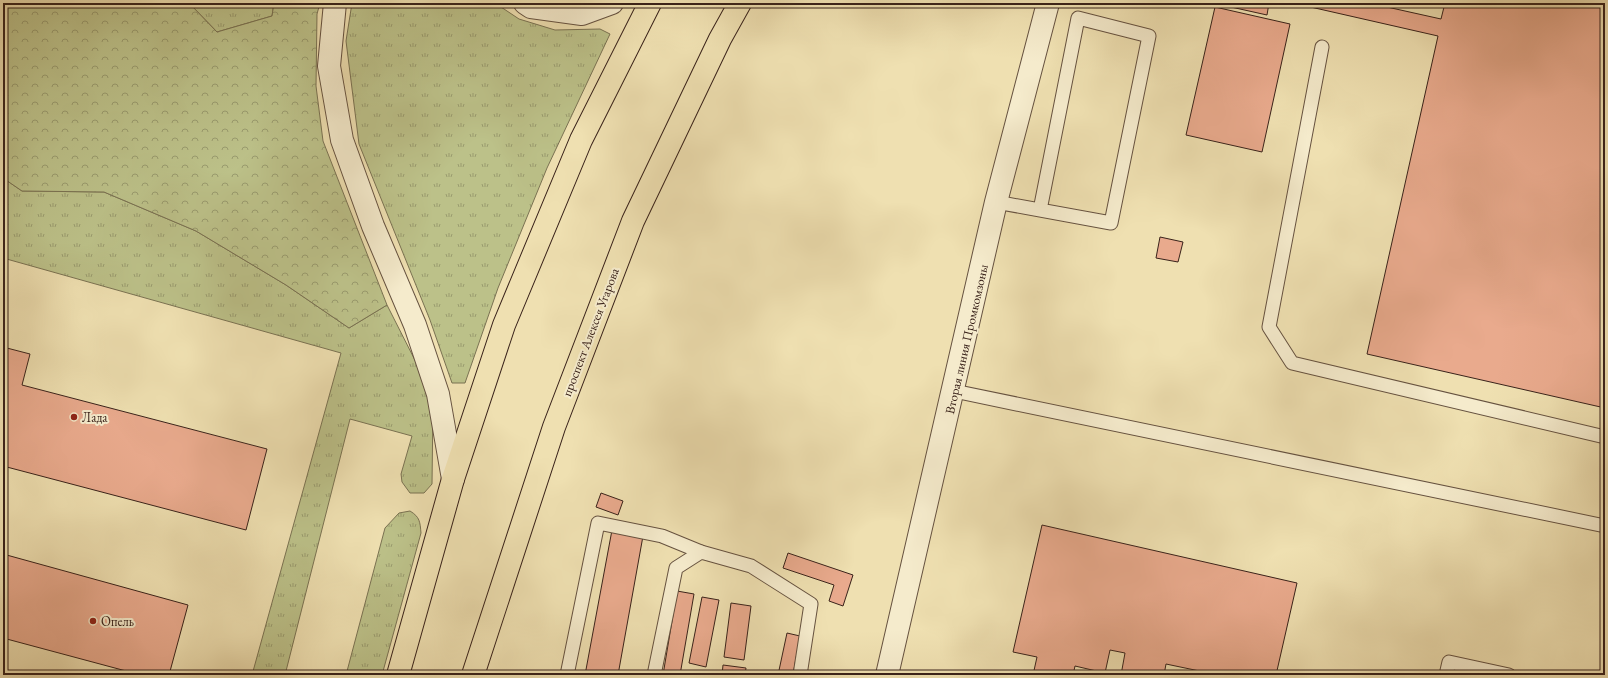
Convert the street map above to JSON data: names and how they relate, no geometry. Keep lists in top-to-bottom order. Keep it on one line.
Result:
{"streets":{"main road":["проспект Алексея Угарова"],"street":["Вторая линия Промкомзоны"]},"places":["Лада","Опель"]}
